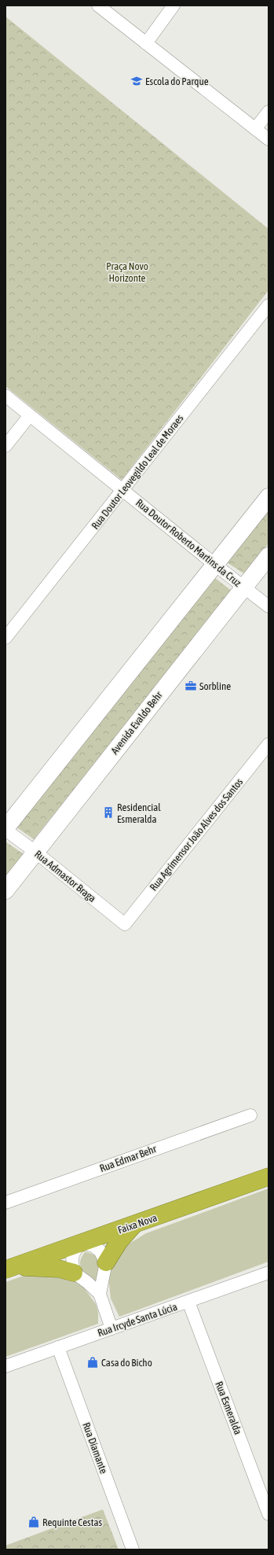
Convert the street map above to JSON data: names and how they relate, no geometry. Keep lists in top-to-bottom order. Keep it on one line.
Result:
{"streets":{"highway":["Faixa Nova"],"street":["Rua Doutor Leovegildo Leal de Moraes","Rua Doutor Roberto Martins da Cruz","Avenida Evaldo Behr","Rua Agrimensor João Alves dos Santos","Rua Admastor Braga","Rua Edmar Behr","Rua Ircyde Santa Lúcia","Rua Esmeralda","Rua Diamante"]},"crossings":[["Rua Doutor Leovegildo Leal de Moraes","Rua Doutor Roberto Martins da Cruz"],["Rua Doutor Roberto Martins da Cruz","Avenida Evaldo Behr"],["Avenida Evaldo Behr","Rua Admastor Braga"],["Rua Agrimensor João Alves dos Santos","Rua Admastor Braga"],["Rua Ircyde Santa Lúcia","Rua Esmeralda"],["Rua Ircyde Santa Lúcia","Rua Diamante"]],"parks":["Praça Novo Horizonte"],"places":{"school or university":["Escola do Parque"],"office":["Sorbline"],"building":["Residencial Esmeralda"],"shop":["Casa do Bicho","Requinte Cestas"]}}
